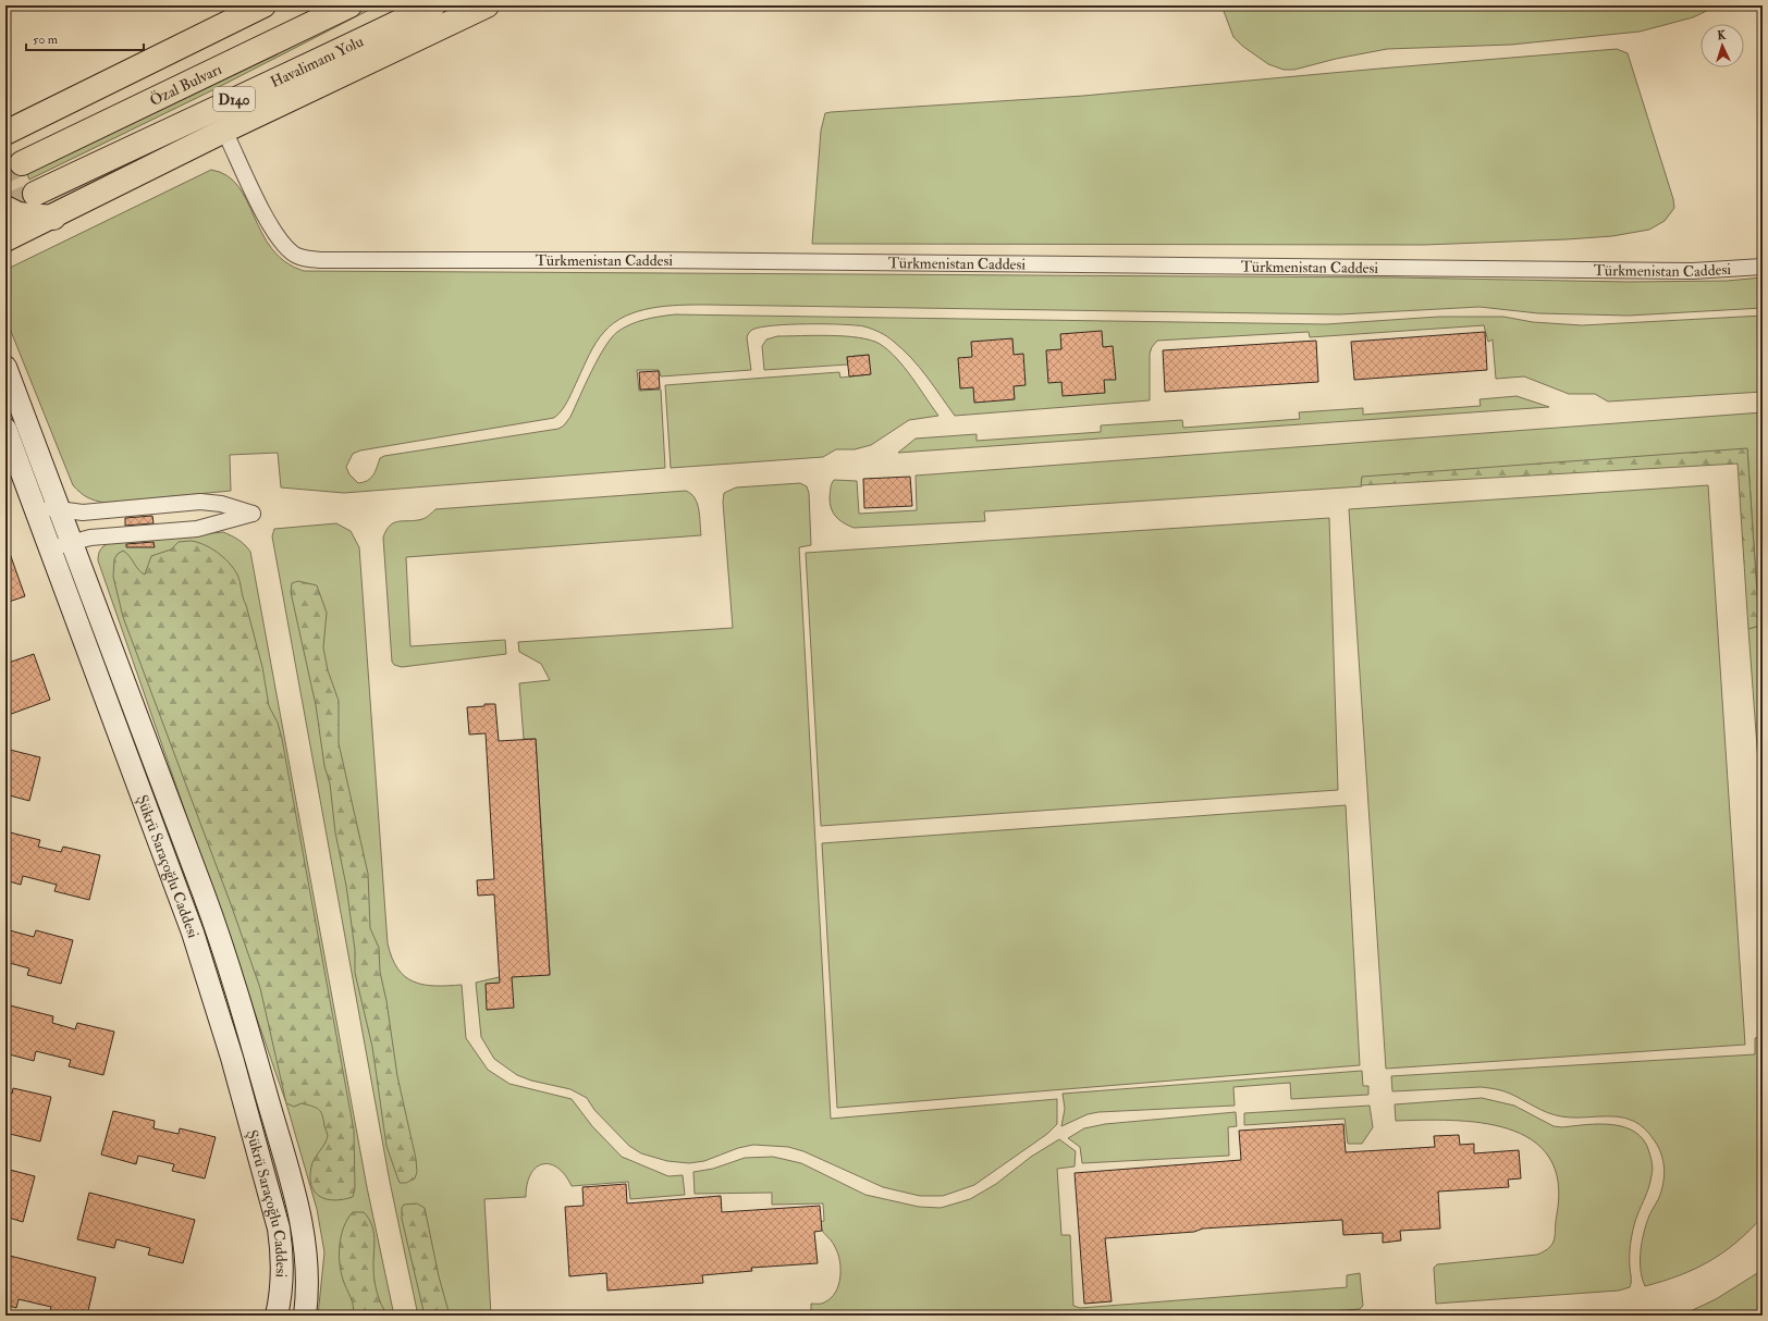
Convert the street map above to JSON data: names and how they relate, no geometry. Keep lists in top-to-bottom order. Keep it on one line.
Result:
{"streets":{"highway":["Havalimanı Yolu","Özal Bulvarı","D140"],"street":["Türkmenistan Caddesi","Şükrü Saraçoğlu Caddesi"]},"scale_bar":"50 m","north":"top"}
